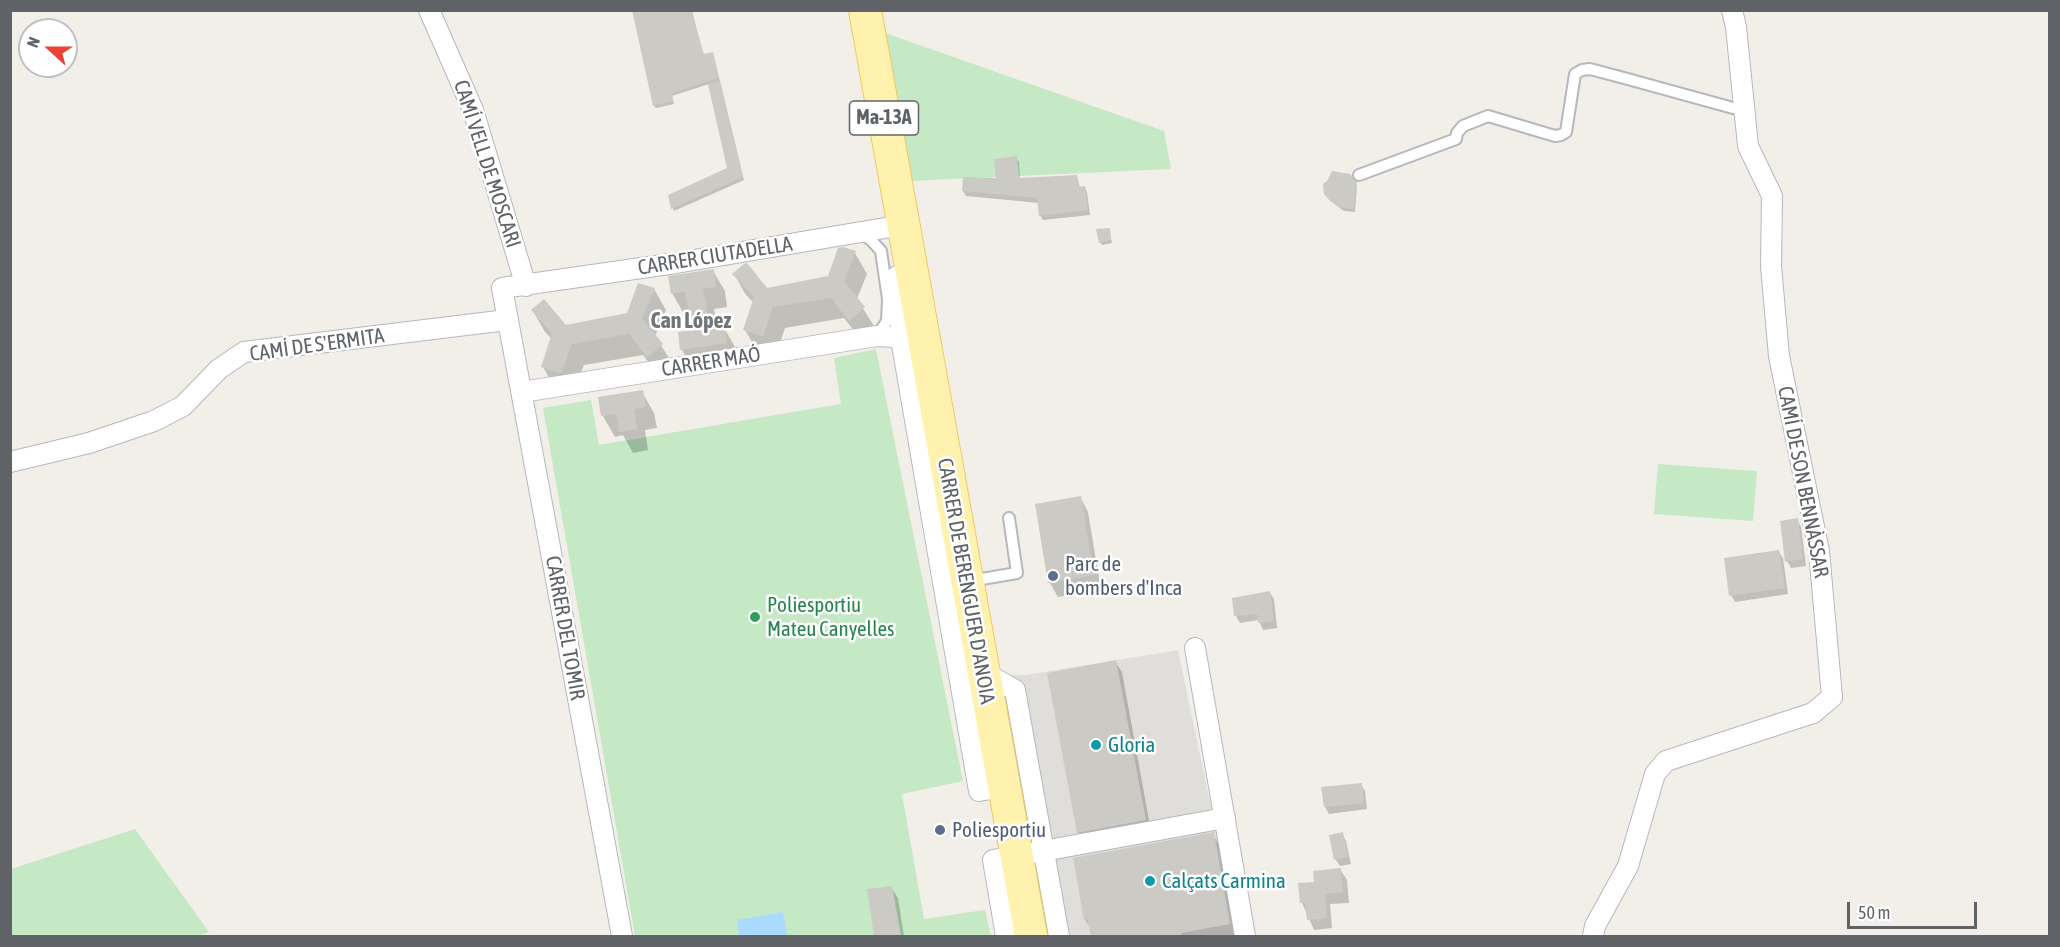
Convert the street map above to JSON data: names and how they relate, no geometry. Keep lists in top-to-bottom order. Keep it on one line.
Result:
{"streets":{"main road":["Ma-13A","CARRER DE BERENGUER D'ANOIA"],"street":["CAMÍ VELL DE MOSCARI","CARRER CIUTADELLA","CAMÍ DE S'ERMITA","CARRER MAÓ","CAMÍ DE SON BENNÀSSAR","CARRER DEL TOMIR"]},"crossings":[["Ma-13A","CARRER CIUTADELLA"],["Ma-13A","CARRER DE BERENGUER D'ANOIA"],["CAMÍ VELL DE MOSCARI","CARRER CIUTADELLA"],["CARRER CIUTADELLA","CAMÍ DE S'ERMITA"],["CARRER CIUTADELLA","CARRER DE BERENGUER D'ANOIA"],["CARRER CIUTADELLA","CARRER DEL TOMIR"],["CAMÍ DE S'ERMITA","CARRER DEL TOMIR"],["CARRER MAÓ","CARRER DEL TOMIR"]],"districts":["Can López"],"places":["Parc de bombers d'Inca","Poliesportiu Mateu Canyelles","Gloria","Poliesportiu","Calçats Carmina"],"scale_bar":"50 m","north":"left"}
